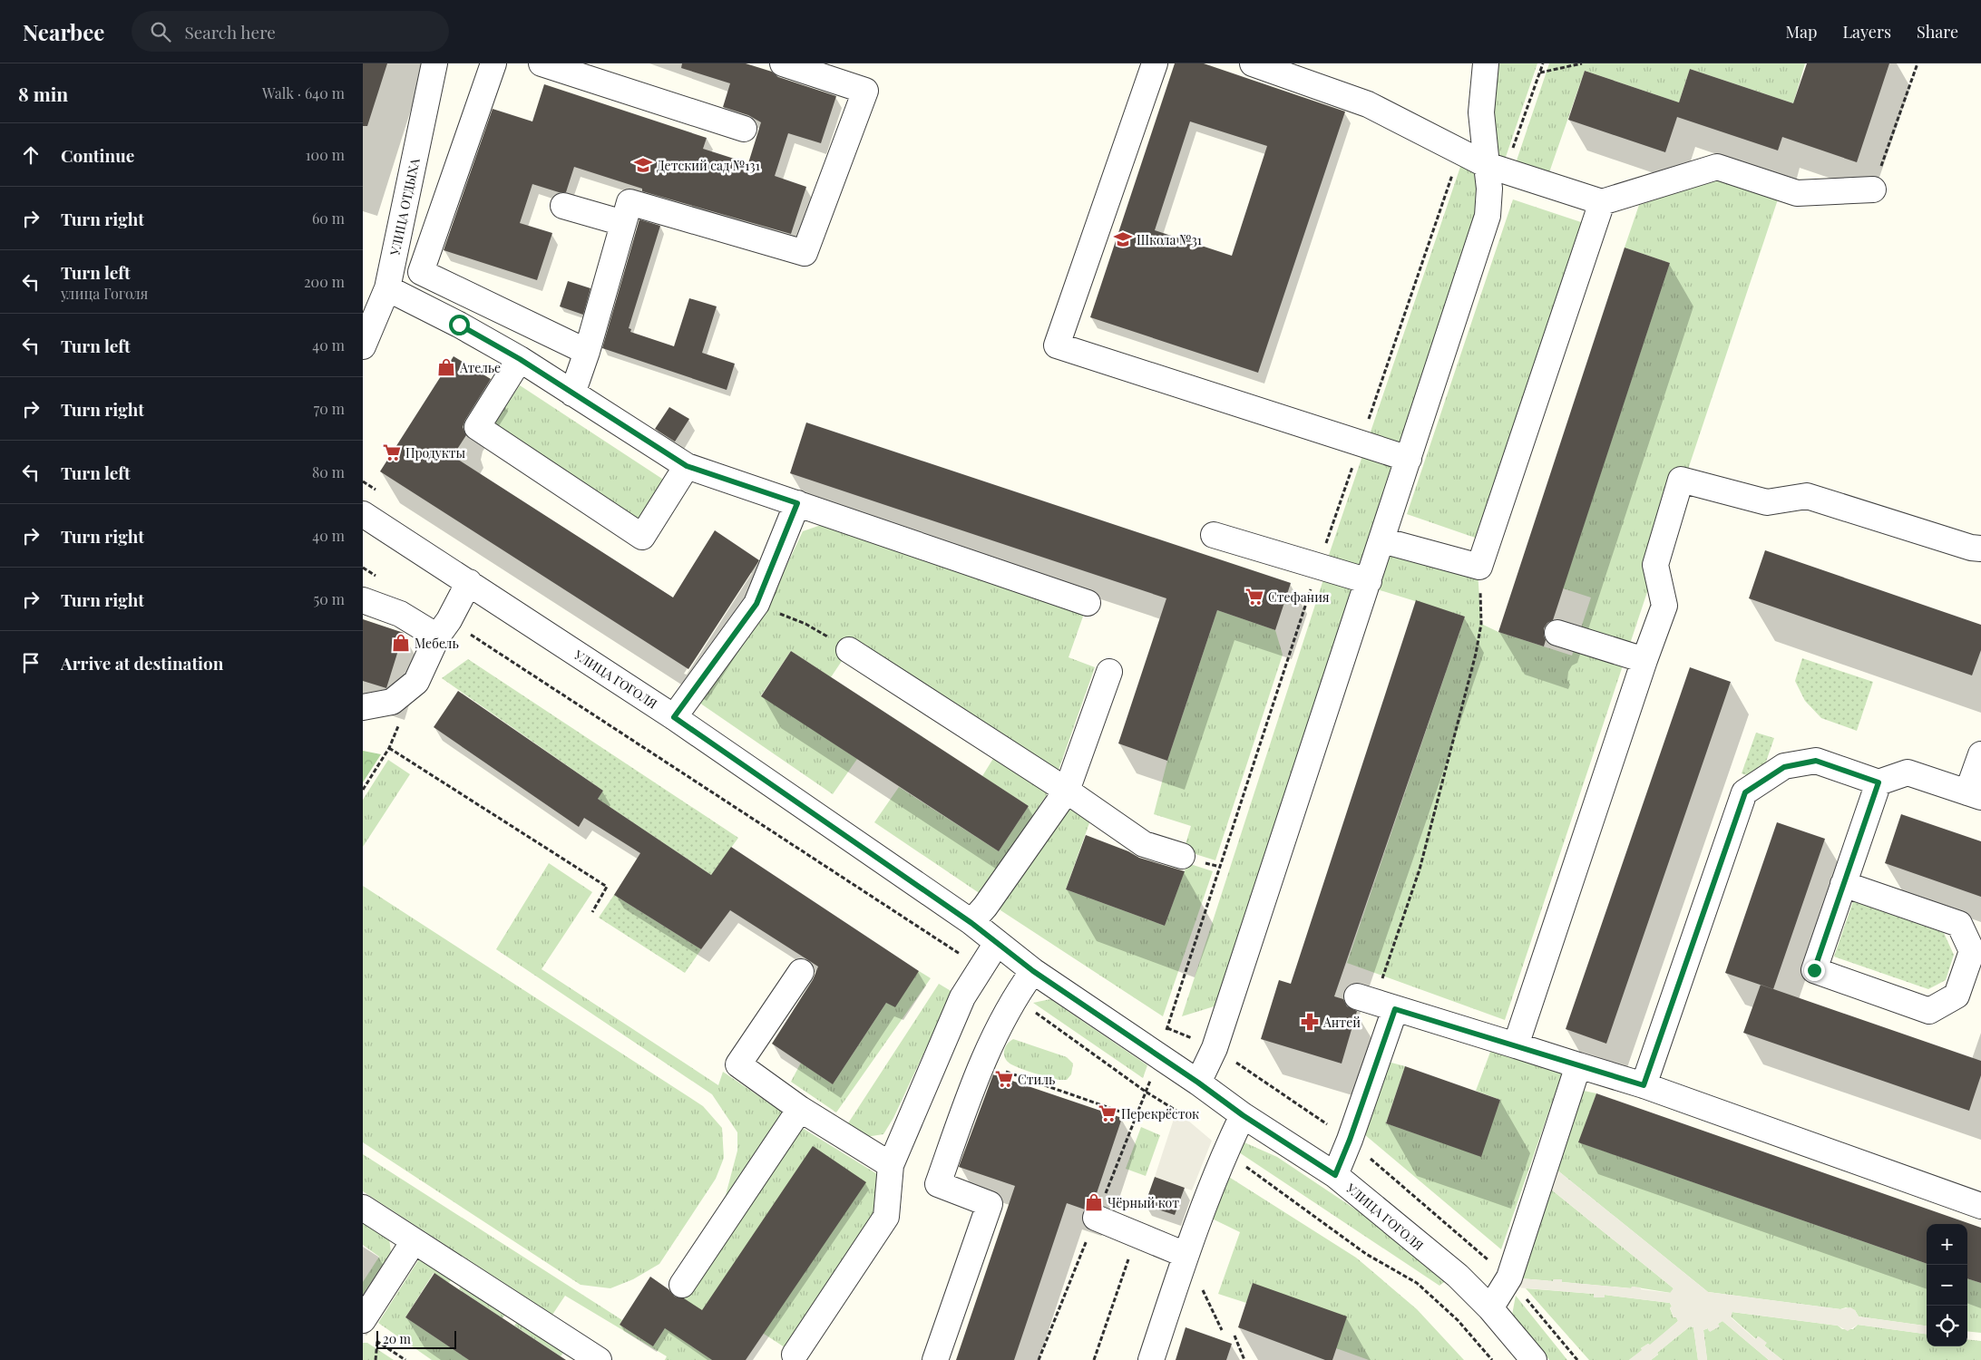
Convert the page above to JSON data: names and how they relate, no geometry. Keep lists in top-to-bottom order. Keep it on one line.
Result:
{"streets":{"street":["УЛИЦА ОТДЫХА","УЛИЦА ГОГОЛЯ"]},"places":{"school or university":["Детский сад №131","Школа №31"],"shop":["Ателье","Мебель","Чёрный кот"],"supermarket":["Продукты","Стефания","Стиль","Перекрёсток"],"pharmacy":["Антей"]},"scale_bar":"20 m","page":{"header":"Nearbee","search":"Search here","nav":["Map","Layers","Share"],"heading":["8 min","Walk · 640 m"],"list":[["Continue","100 m"],["Turn right","60 m"],["Turn left","улица Гоголя","200 m"],["Turn left","40 m"],["Turn right","70 m"],["Turn left","80 m"],["Turn right","40 m"],["Turn right","50 m"],"Arrive at destination"],"map_buttons":["+","−"],"scale":"20 m"}}
